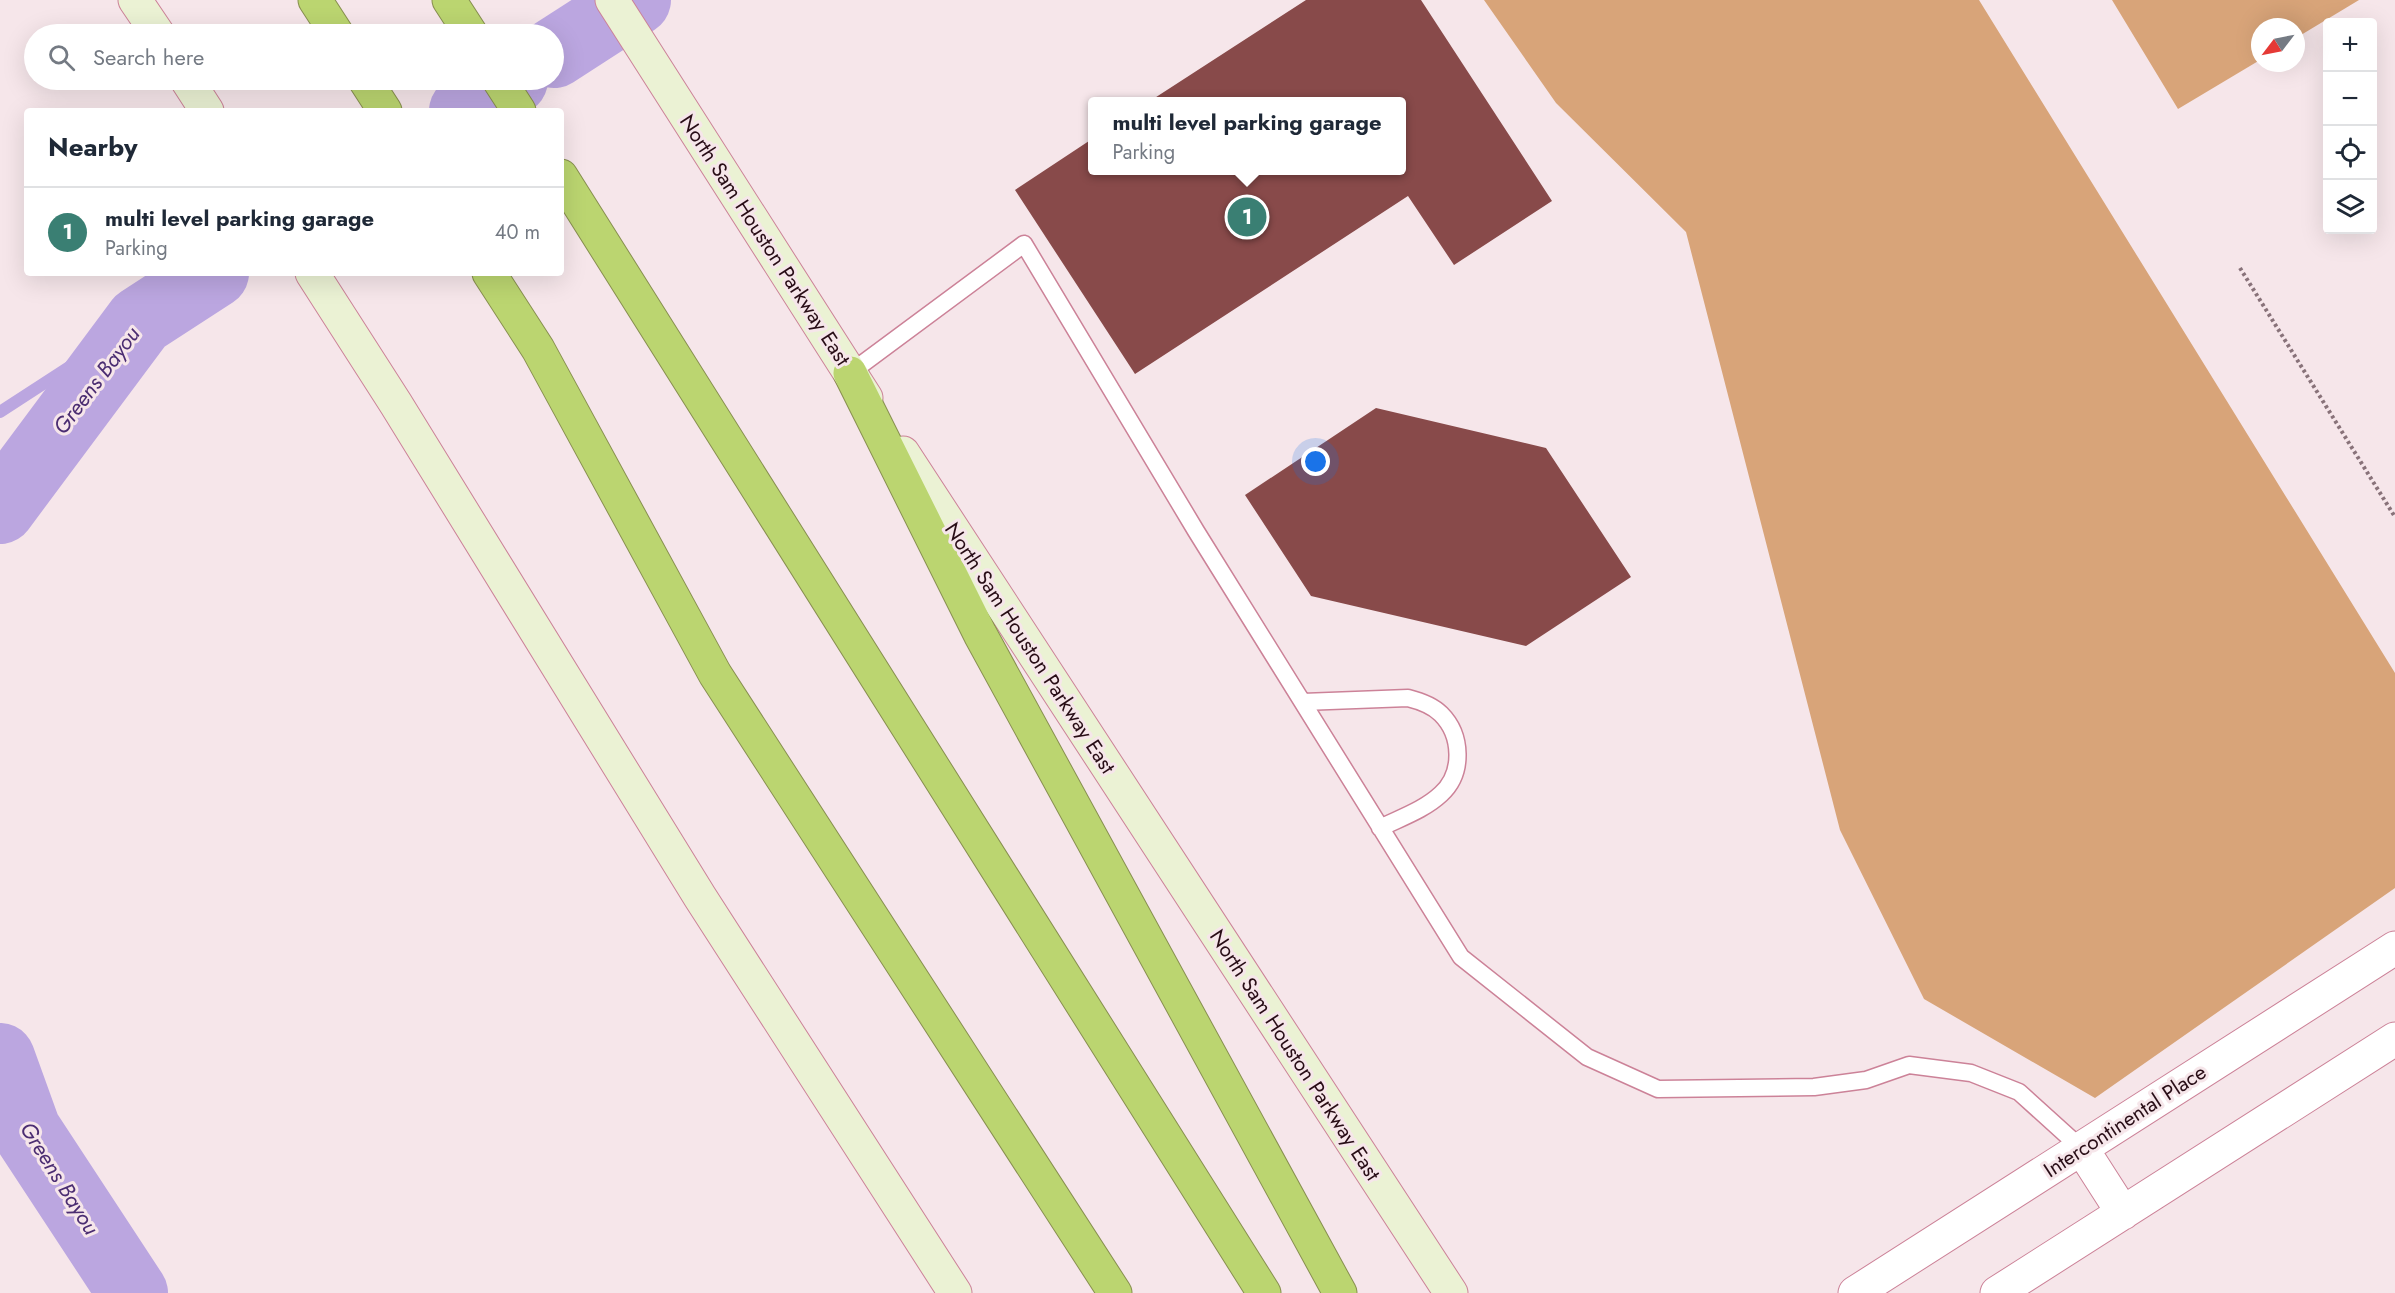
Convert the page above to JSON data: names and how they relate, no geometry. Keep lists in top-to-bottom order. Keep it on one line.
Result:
{"streets":{"main road":["North Sam Houston Parkway East"],"street":["Intercontinental Place"]},"water":["Greens Bayou"],"north":"bottom left","page":{"map_buttons":["+","−"],"search":"Search here","popup":["multi level parking garage","Parking"],"heading":"Nearby","list":[{"mark":"1","name":"multi level parking garage","note":"Parking","value":"40 m"}],"pins":"1"}}
